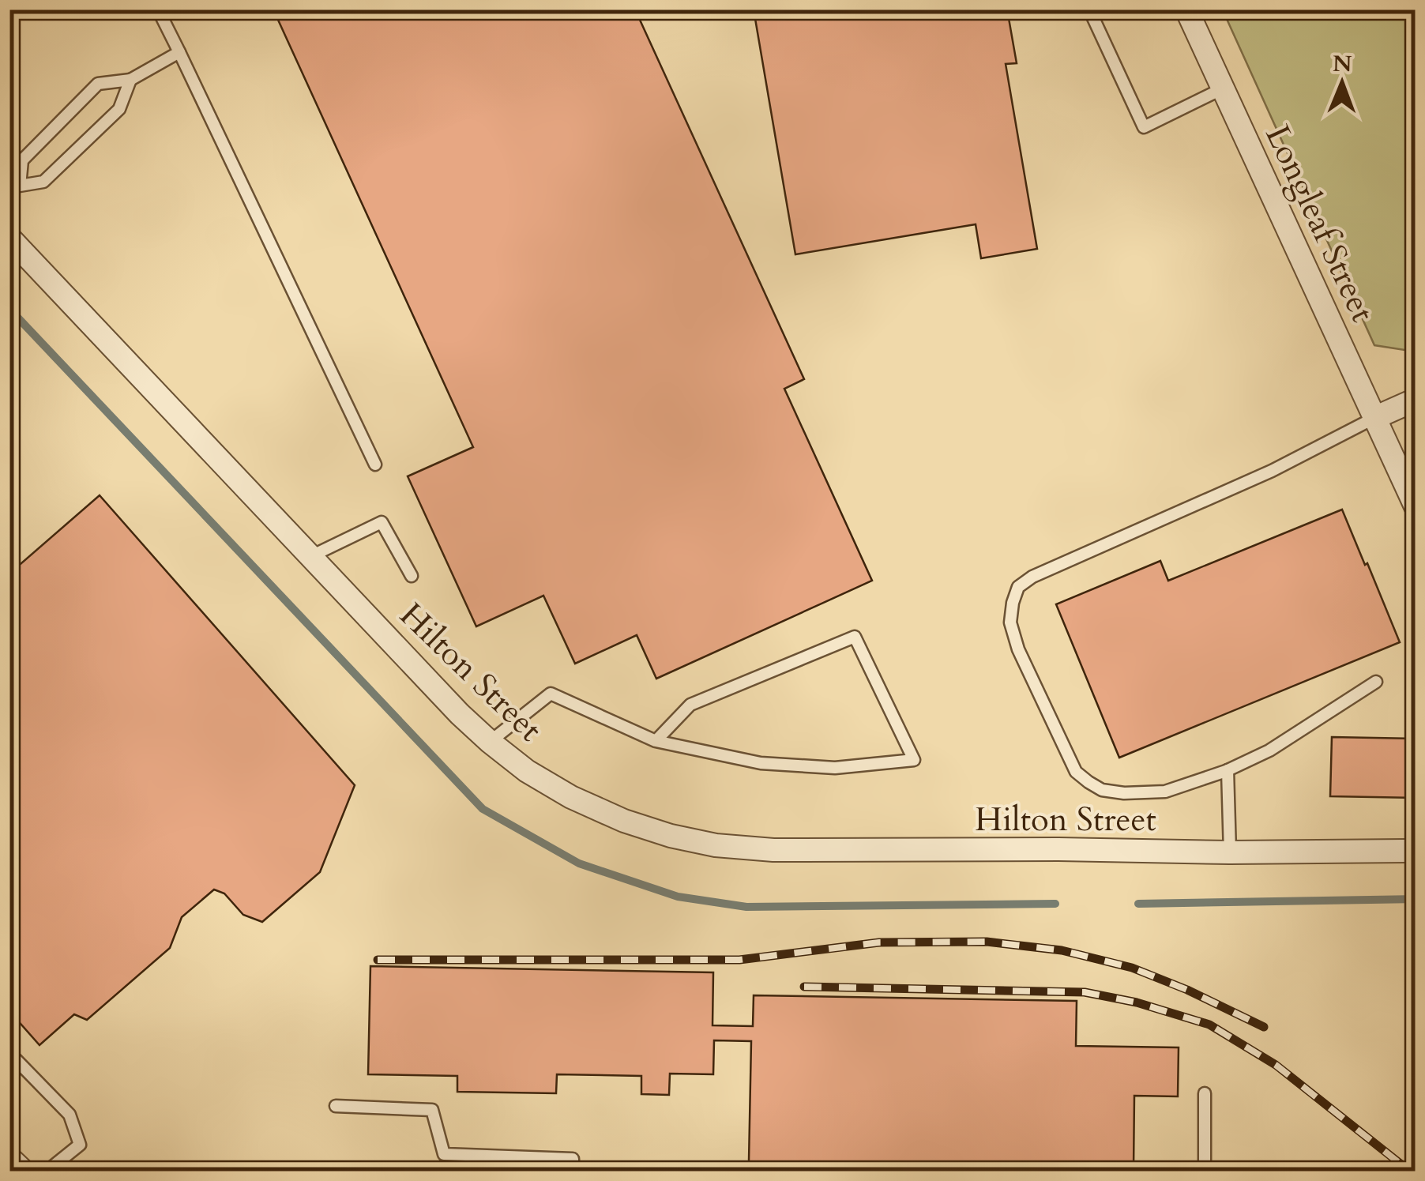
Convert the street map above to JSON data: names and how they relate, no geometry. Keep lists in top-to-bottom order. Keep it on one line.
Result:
{"streets":{"street":["Longleaf Street","Hilton Street"]},"north":"top"}
